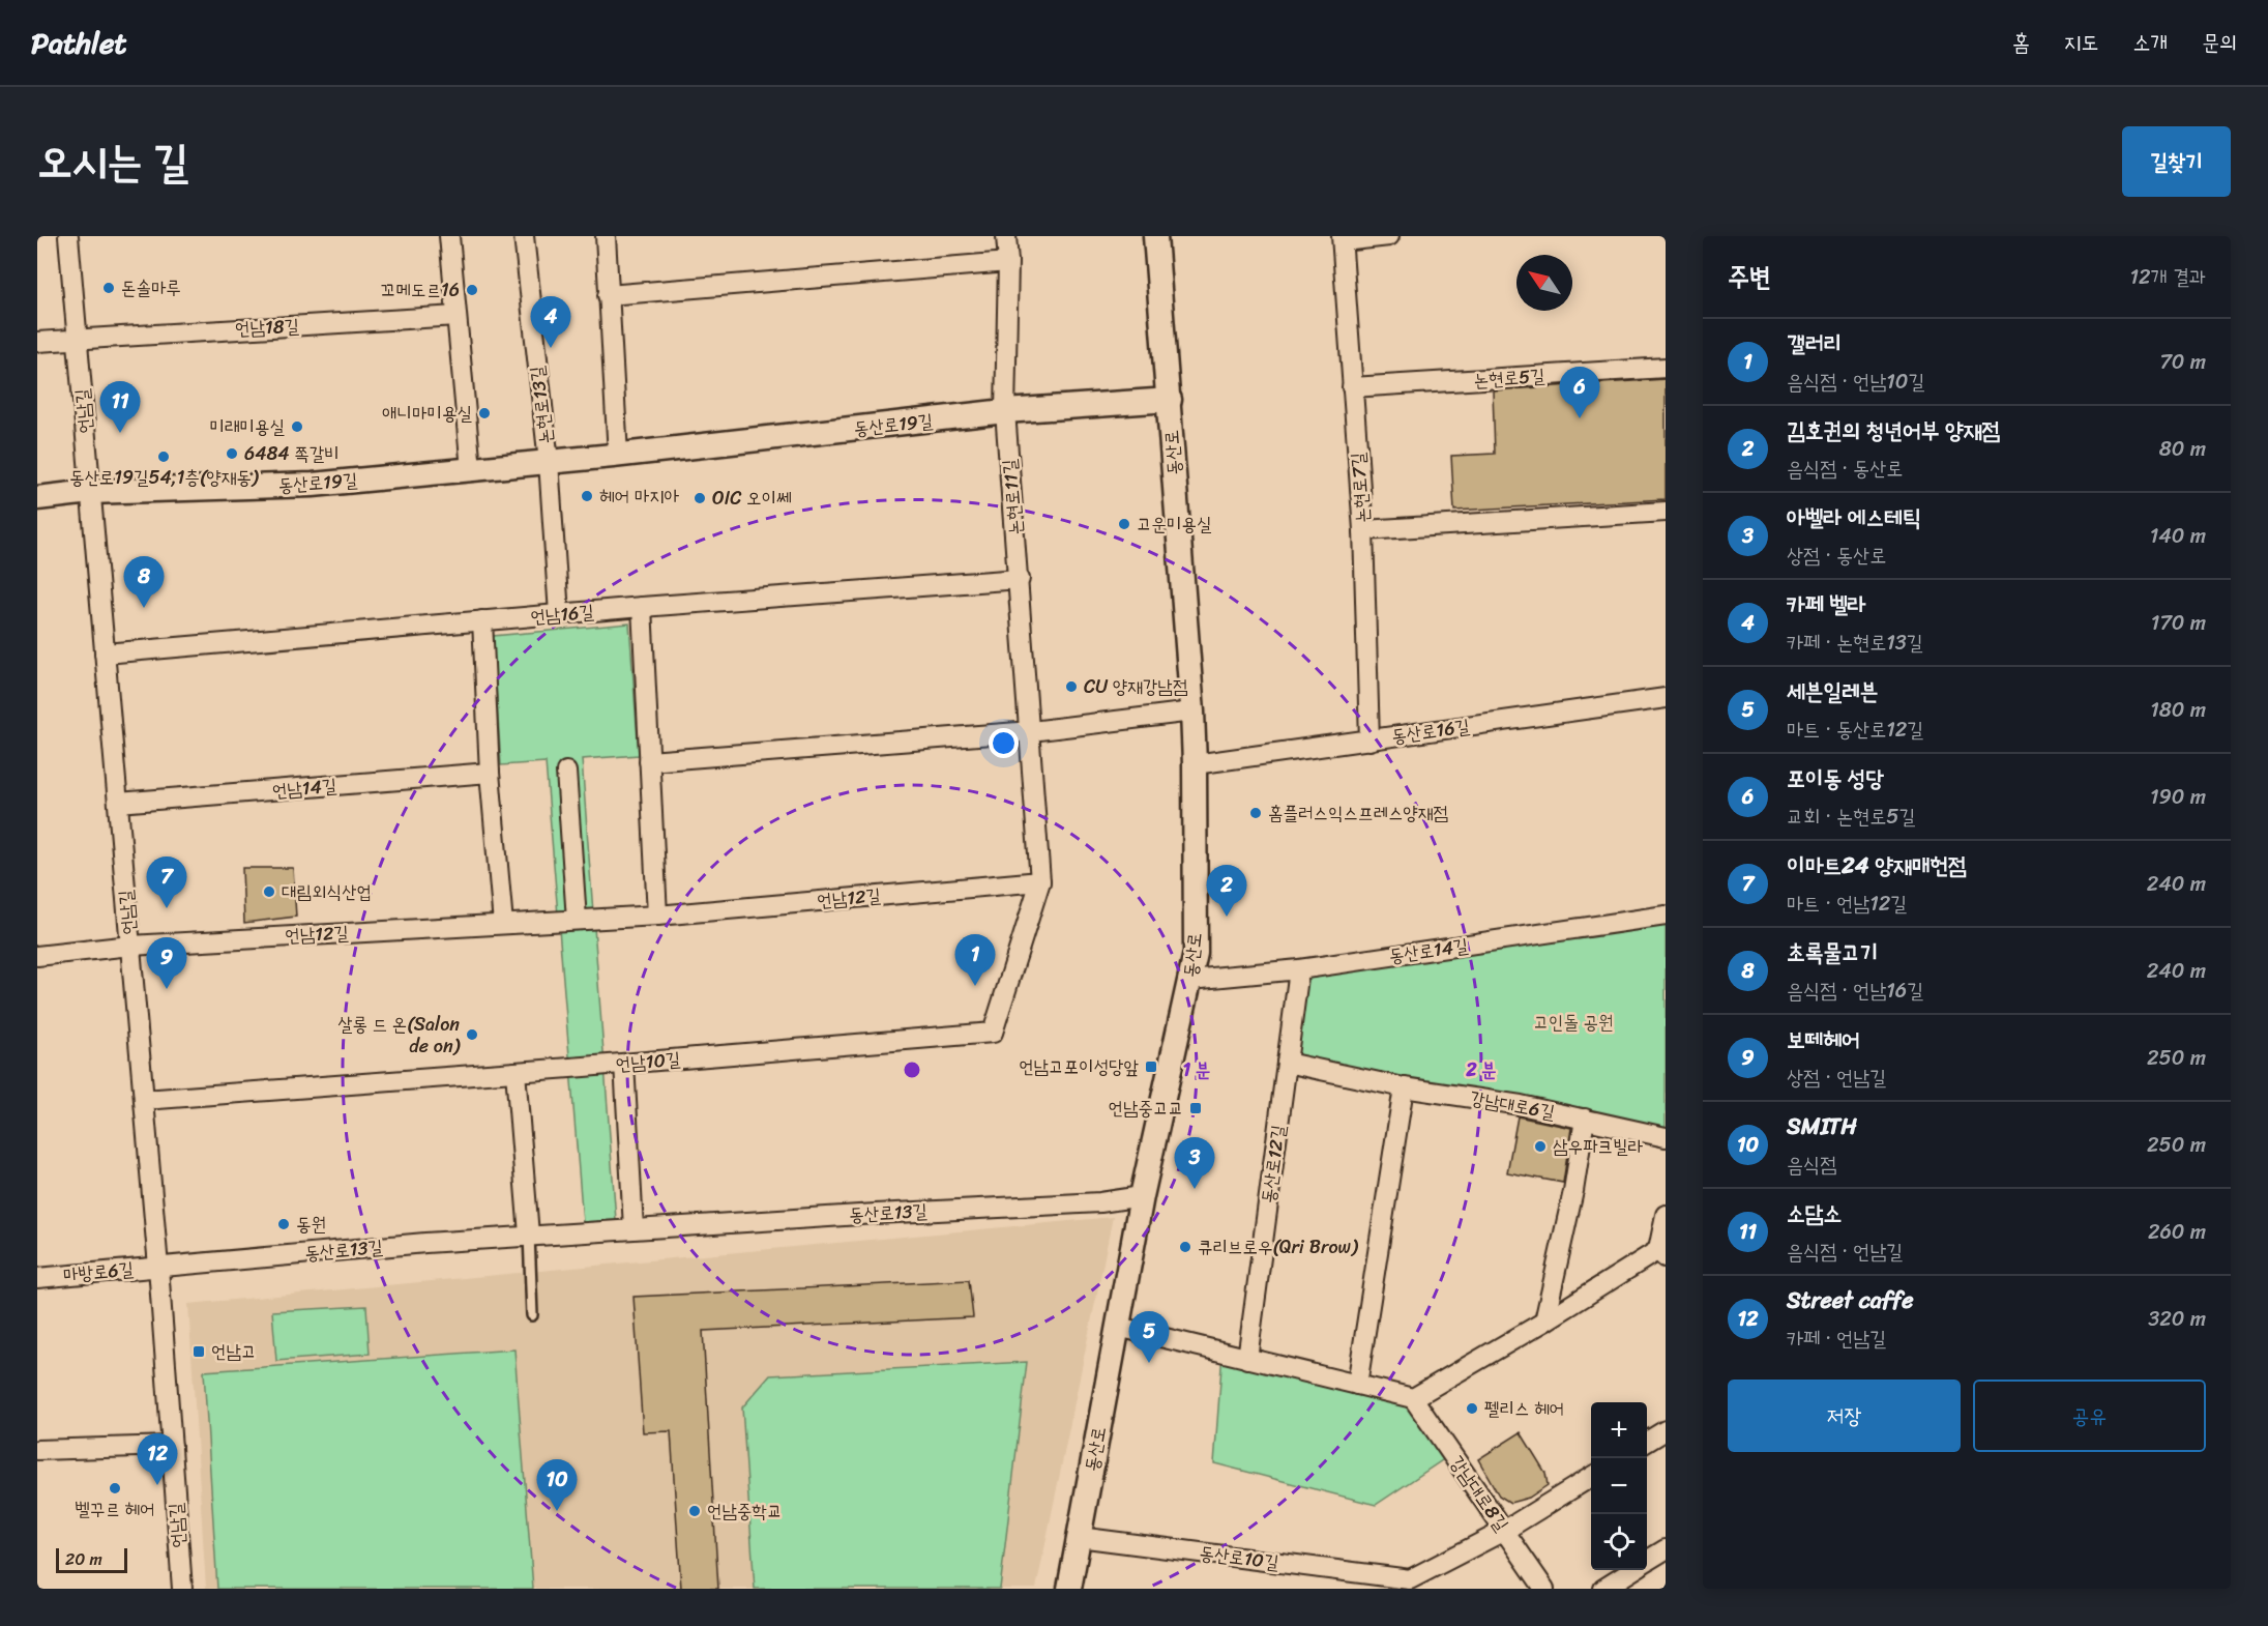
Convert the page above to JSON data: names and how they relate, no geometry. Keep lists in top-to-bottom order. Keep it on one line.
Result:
{"streets":{"street":["언남18길","논현로5길","논현로13길","언남길","동산로19길","동산로","논현로7길","논현로11길","언남16길","동산로16길","언남14길","언남12길","동산로14길","언남10길","강남대로6길","동산로12길","동산로13길","마방로6길","강남대로8길","동산로10길"]},"crossings":[["언남18길","언남길"],["논현로5길","논현로7길"],["논현로13길","동산로19길"],["언남길","동산로19길"],["언남길","언남16길"],["언남길","언남14길"],["언남길","언남12길"],["언남길","언남10길"],["언남길","동산로13길"],["언남길","마방로6길"],["동산로19길","동산로"],["동산로19길","논현로11길"],["동산로","동산로16길"],["동산로","동산로14길"],["동산로","동산로13길"],["동산로","동산로10길"],["논현로7길","동산로16길"],["논현로11길","언남16길"],["논현로11길","언남12길"],["논현로11길","언남10길"],["언남12길","언남10길"],["동산로14길","동산로12길"],["강남대로6길","동산로12길"],["동산로13길","마방로6길"],["강남대로8길","동산로10길"]],"parks":["고인돌 공원"],"places":{"other":["돈솔마루","꼬메도르16","애니마미용실","미래미용실","6484 쪽갈비","동산로19길54,1층(양재동)","헤어 마지아","OIC 오이쎄","고운미용실","CU 양재강남점","홈플러스익스프레스양재점","대림외식산업","살롱 드 온(Salon de on)","삼우파크빌라","동원","큐리브로우(Qri Brow)","펠리스 헤어","벨꾸르 헤어","언남중학교"],"transit":["언남고포이성당앞","언남중고교","언남고"]},"scale_bar":"20 m","north":"top left","page":{"header":"Pathlet","nav":["홈","지도","소개","문의"],"title":"오시는 길","buttons":["길찾기",["저장","공유"]],"heading":["주변","12개 결과"],"pins":["4","6","11","8","7","2","1","9","3","5","12","10"],"list":[{"mark":"1","name":"갤러리","note":"음식점 · 언남10길","value":"70 m"},{"mark":"2","name":"김호권의 청년어부 양재점","note":"음식점 · 동산로","value":"80 m"},{"mark":"3","name":"아벨라 에스테틱","note":"상점 · 동산로","value":"140 m"},{"mark":"4","name":"카페 벨라","note":"카페 · 논현로13길","value":"170 m"},{"mark":"5","name":"세븐일레븐","note":"마트 · 동산로12길","value":"180 m"},{"mark":"6","name":"포이동 성당","note":"교회 · 논현로5길","value":"190 m"},{"mark":"7","name":"이마트24 양재매헌점","note":"마트 · 언남12길","value":"240 m"},{"mark":"8","name":"초록물고기","note":"음식점 · 언남16길","value":"240 m"},{"mark":"9","name":"보떼헤어","note":"상점 · 언남길","value":"250 m"},{"mark":"10","name":"SMITH","note":"음식점","value":"250 m"},{"mark":"11","name":"소담소","note":"음식점 · 언남길","value":"260 m"},{"mark":"12","name":"Street caffe","note":"카페 · 언남길","value":"320 m"}],"map_buttons":["+","−"],"scale":"20 m"},"rings":["1 분","2 분"]}
